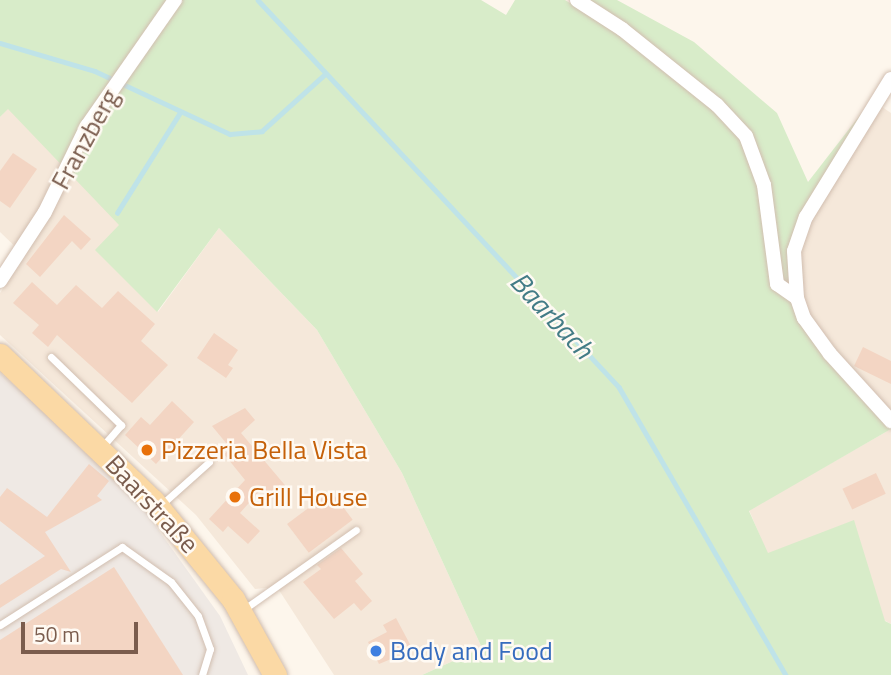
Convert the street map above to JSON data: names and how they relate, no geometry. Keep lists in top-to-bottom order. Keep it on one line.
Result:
{"streets":{"main road":["Baarstraße"],"street":["Franzberg"]},"water":["Baarbach"],"places":["Pizzeria Bella Vista","Grill House","Body and Food"],"scale_bar":"50 m"}
